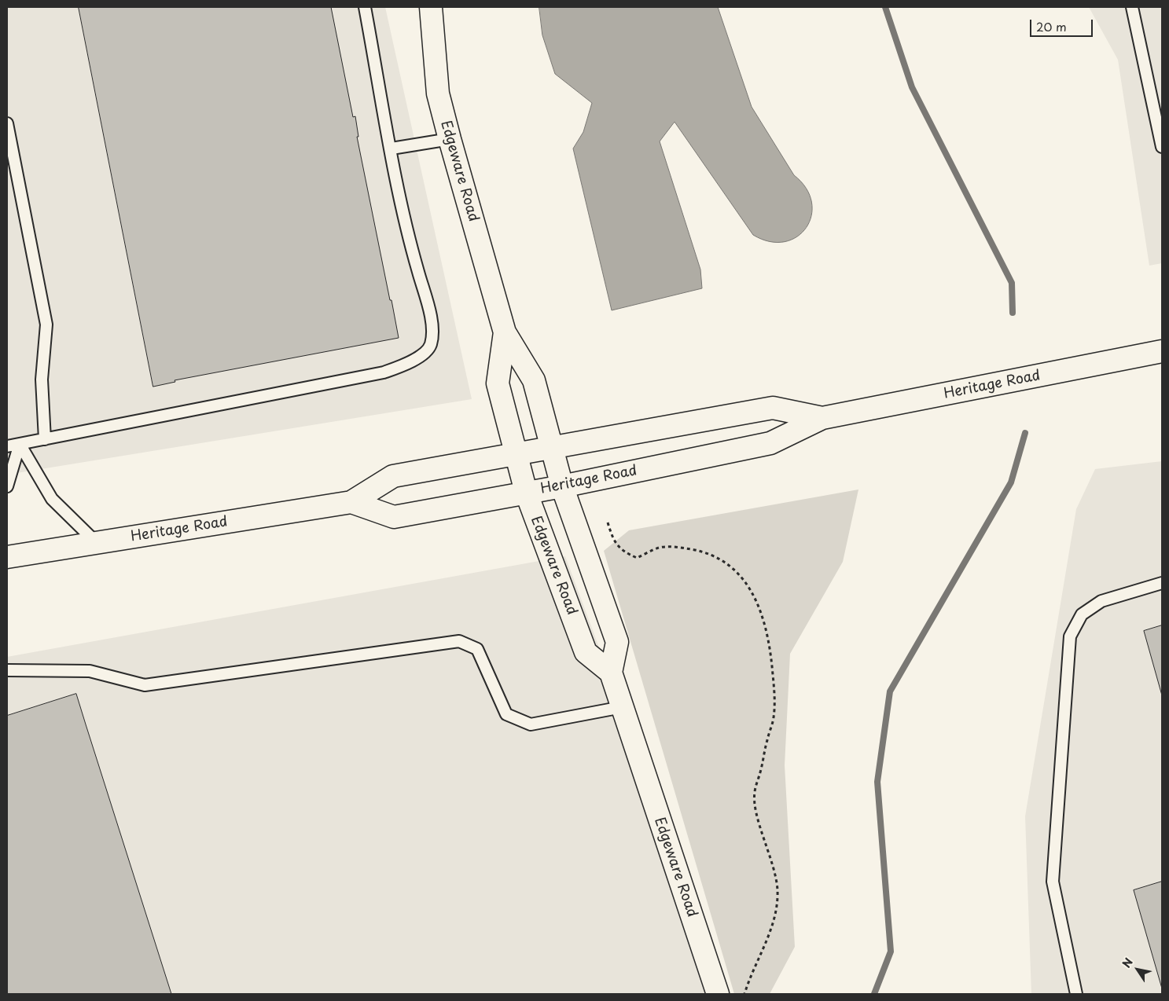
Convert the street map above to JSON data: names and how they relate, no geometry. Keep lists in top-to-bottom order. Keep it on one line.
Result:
{"streets":{"main road":["Edgeware Road","Heritage Road"]},"crossings":[["Edgeware Road","Heritage Road"]],"scale_bar":"20 m","north":"top left"}
